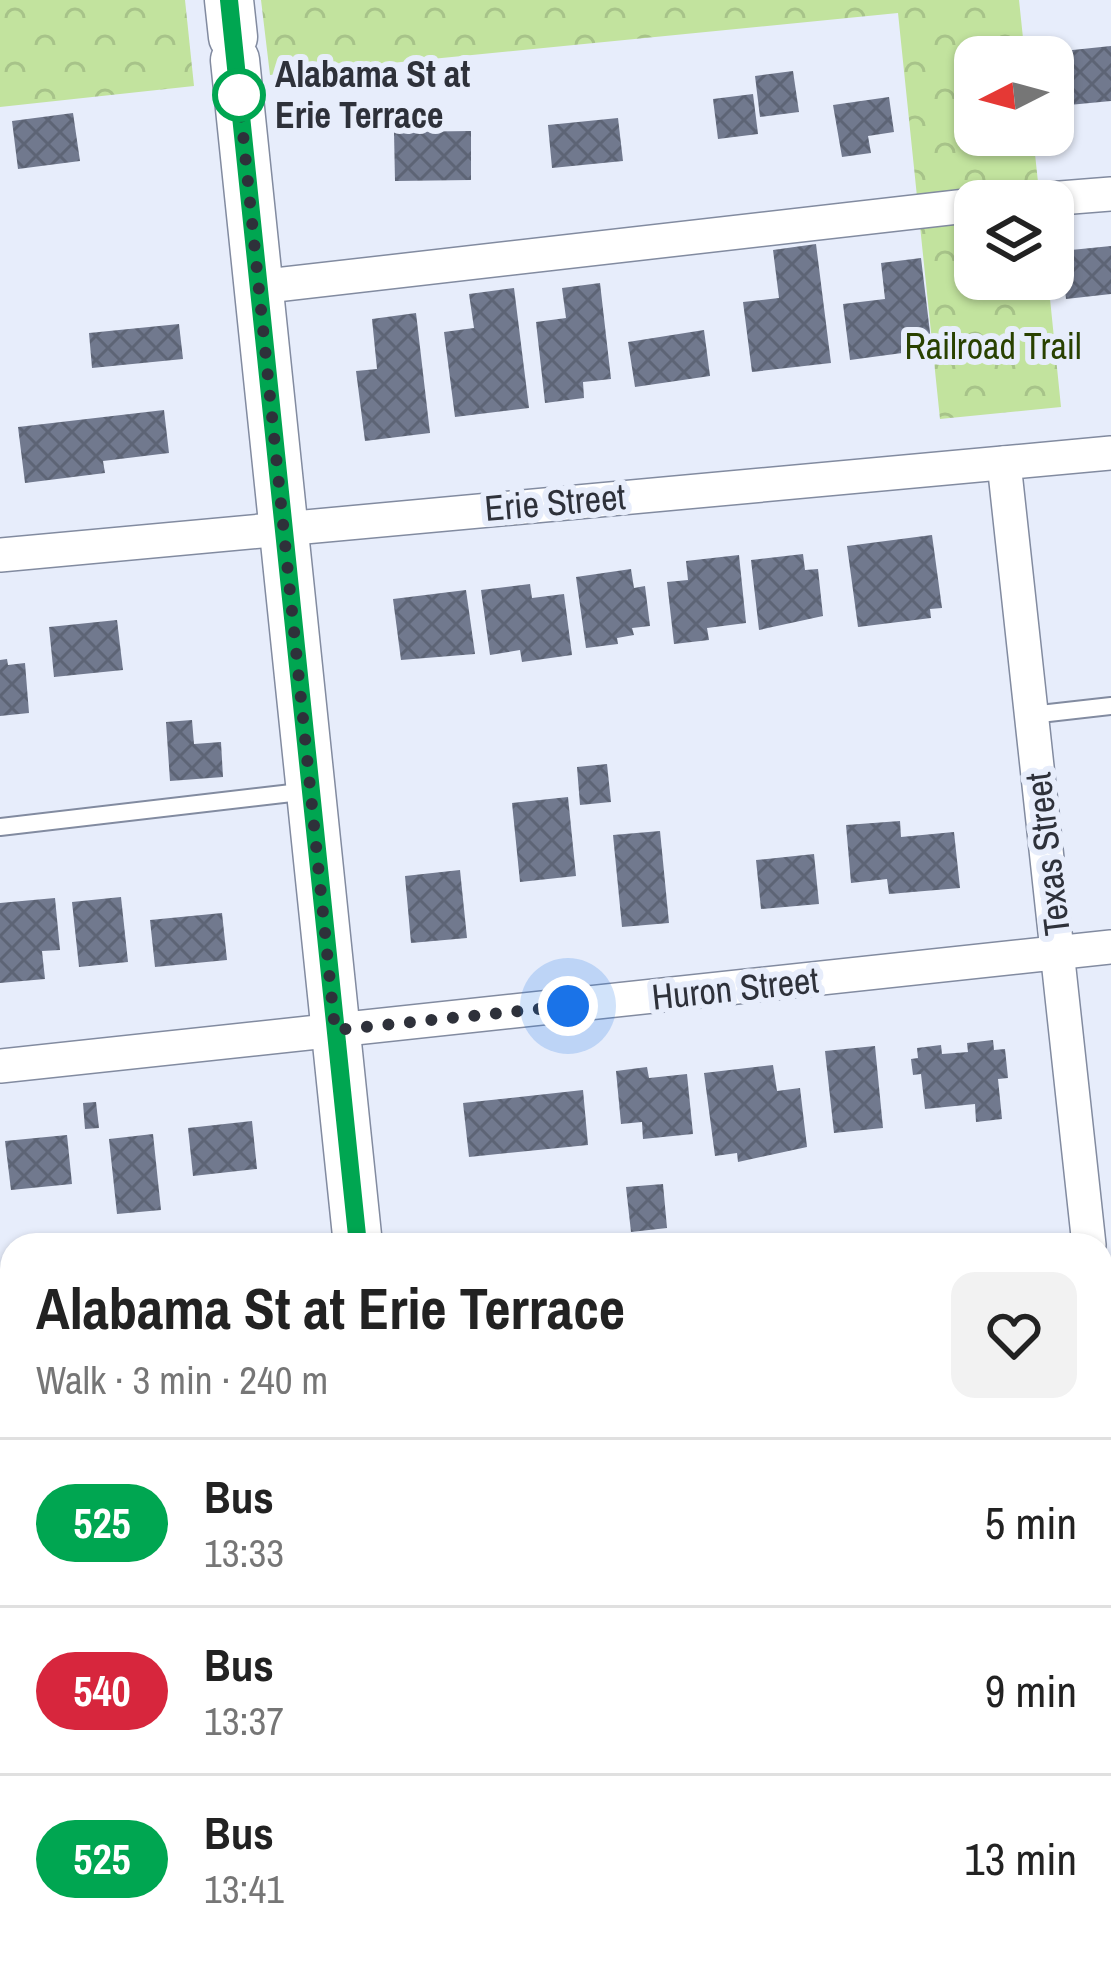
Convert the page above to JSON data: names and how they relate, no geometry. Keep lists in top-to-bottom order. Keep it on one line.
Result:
{"streets":{"street":["Erie Street","Texas Street","Huron Street"]},"crossings":[["Erie Street","Texas Street"],["Texas Street","Huron Street"]],"parks":["Railroad Trail"],"places":["Alabama St at Erie Terrace"],"lines":["bus line 525"],"north":"left","page":{"heading":["Alabama St at Erie Terrace","Walk · 3 min · 240 m"],"list":[{"mark":"525","name":"Bus","note":"13:33","value":"5 min"},{"mark":"540","name":"Bus","note":"13:37","value":"9 min"},{"mark":"525","name":"Bus","note":"13:41","value":"13 min"}]}}
